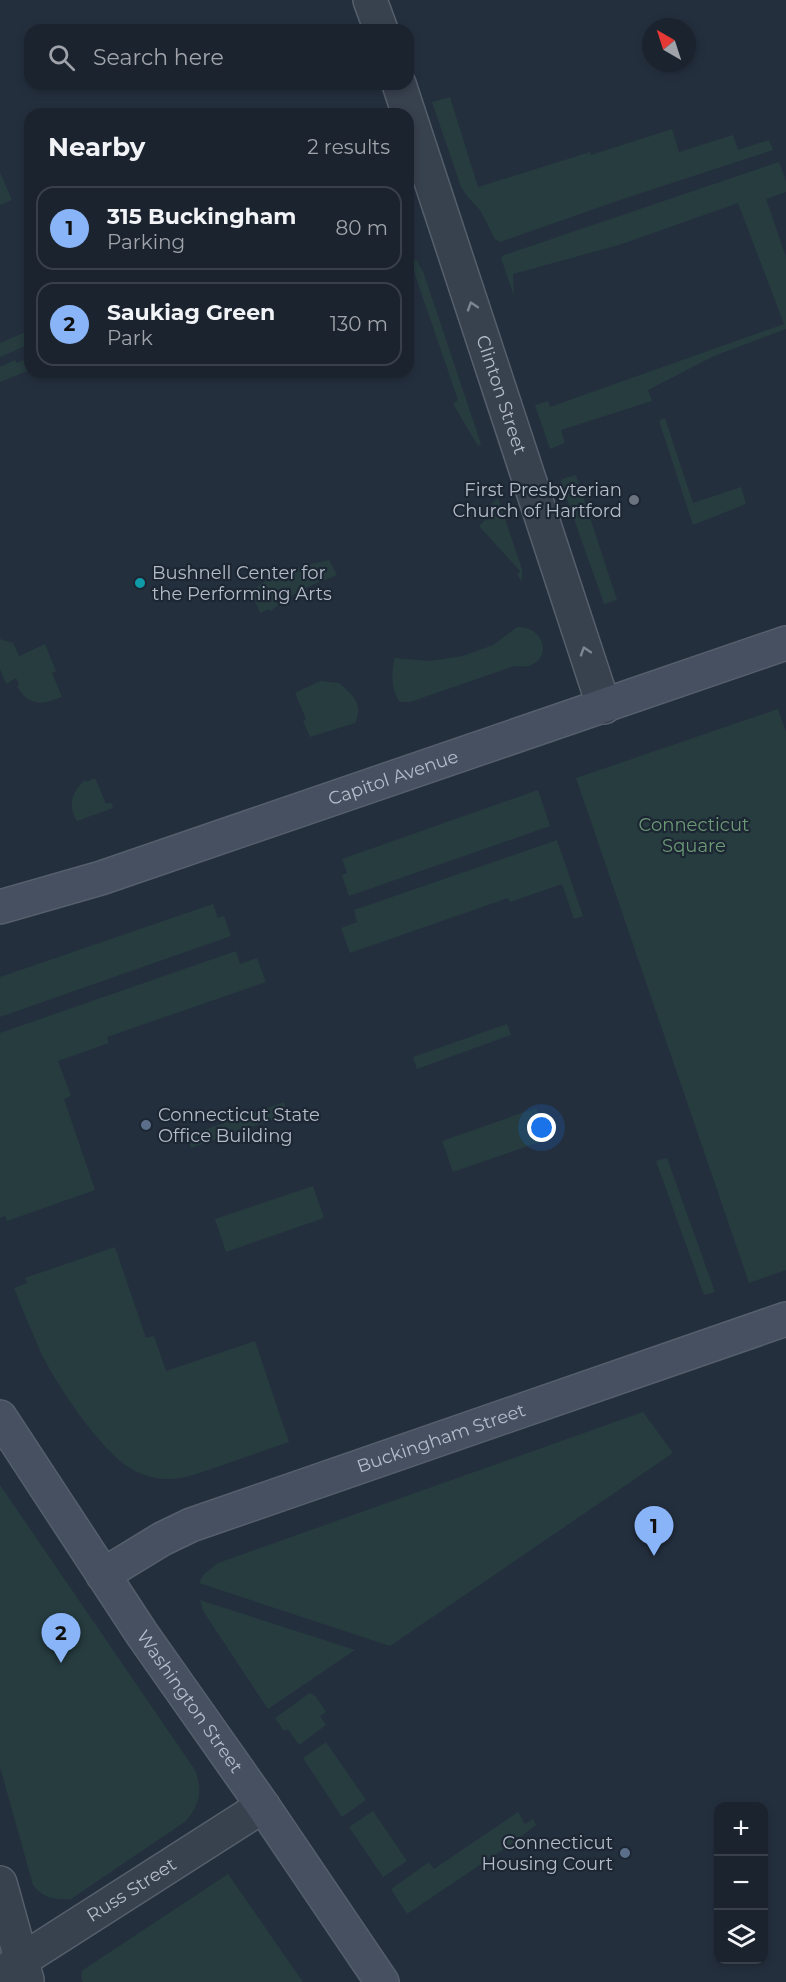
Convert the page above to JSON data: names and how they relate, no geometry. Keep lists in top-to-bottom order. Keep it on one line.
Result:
{"streets":{"main road":["Capitol Avenue","Buckingham Street","Washington Street"],"street":["Clinton Street","Russ Street"]},"crossings":[["Clinton Street","Capitol Avenue"],["Buckingham Street","Washington Street"],["Washington Street","Russ Street"]],"one_way":["Clinton Street"],"parks":["Connecticut Square"],"places":["First Presbyterian Church of Hartford","Bushnell Center for the Performing Arts","Connecticut State Office Building","Connecticut Housing Court"],"north":"top left","page":{"search":"Search here","heading":["Nearby","2 results"],"list":[{"mark":"1","name":"315 Buckingham","note":"Parking","value":"80 m"},{"mark":"2","name":"Saukiag Green","note":"Park","value":"130 m"}],"pins":["1","2"],"map_buttons":["+","−"]}}
